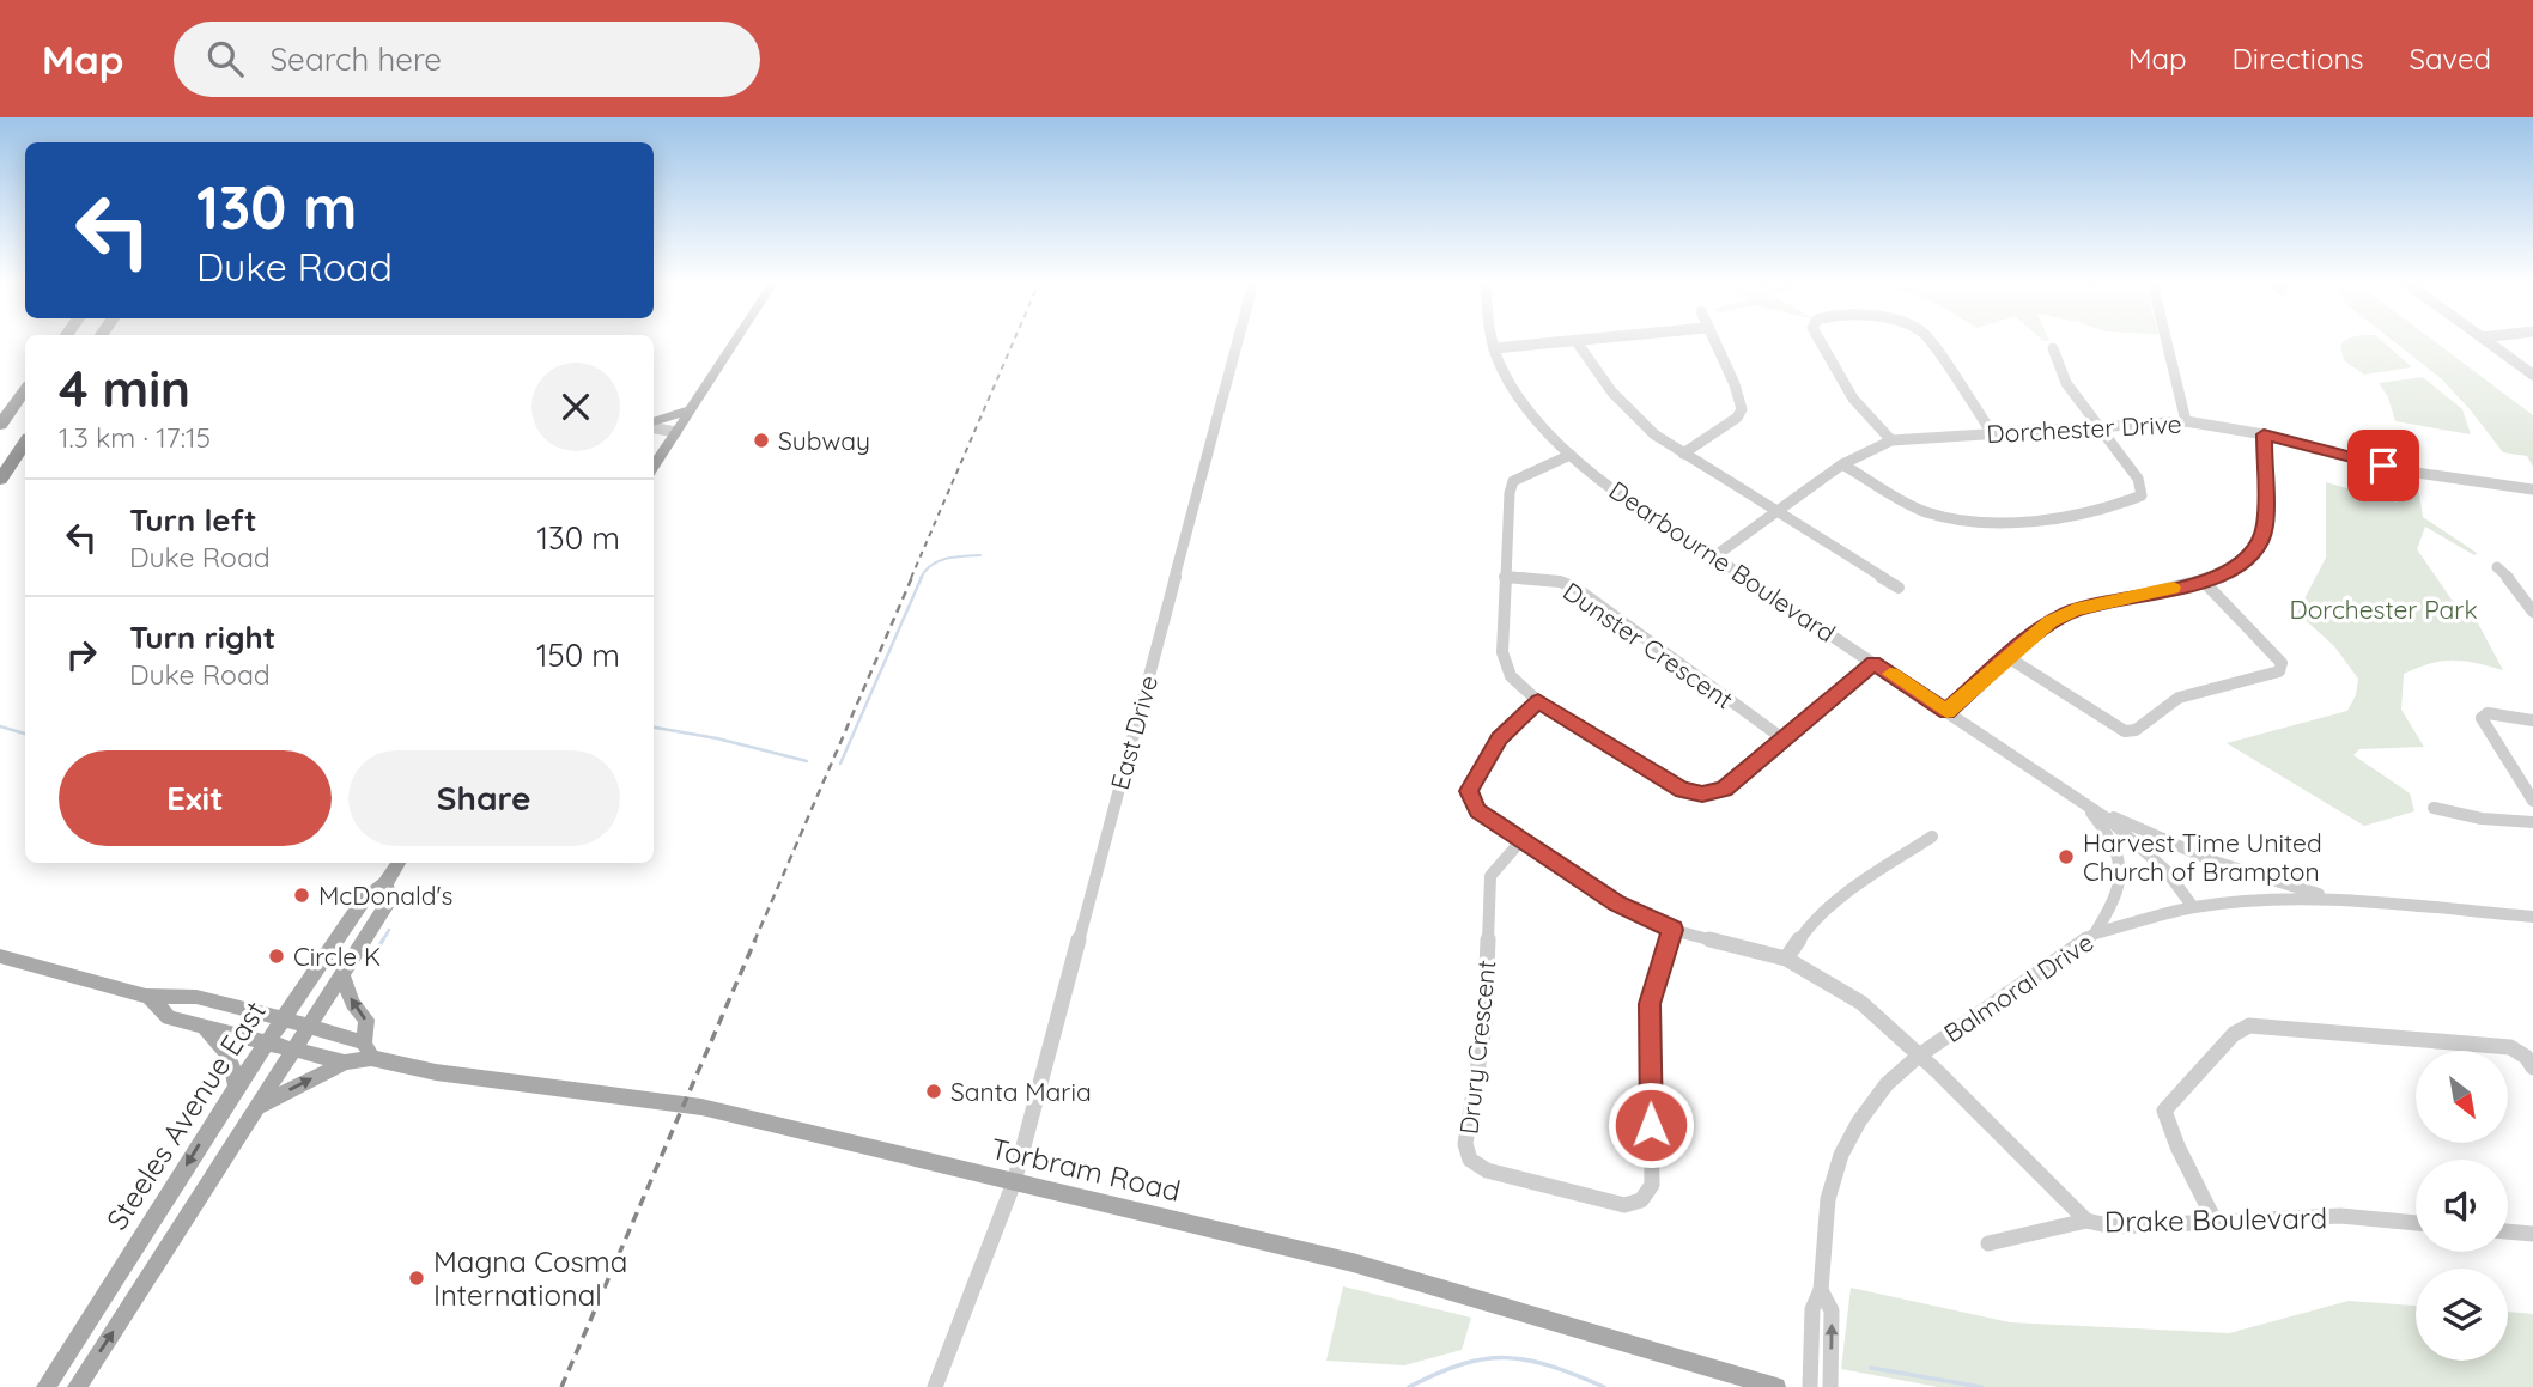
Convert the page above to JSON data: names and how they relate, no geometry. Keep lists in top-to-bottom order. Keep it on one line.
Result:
{"streets":{"main road":["Steeles Avenue East","Torbram Road"],"street":["Dorchester Drive","Dearbourne Boulevard","Dunster Crescent","East Drive","Balmoral Drive","Drury Crescent","Drake Boulevard"]},"crossings":[["Dorchester Drive","Dearbourne Boulevard"],["Dearbourne Boulevard","Balmoral Drive"],["East Drive","Torbram Road"],["Balmoral Drive","Drake Boulevard"],["Drury Crescent","Drake Boulevard"],["Steeles Avenue East","Torbram Road"]],"parks":["Dorchester Park"],"places":["Subway","Harvest Time United Church of Brampton","McDonald's","Circle K","Santa Maria","Magna Cosma International"],"north":"bottom right","page":{"header":"Map","search":"Search here","nav":["Map","Directions","Saved"],"turn":["130 m","Duke Road"],"heading":["4 min","1.3 km · 17:15"],"list":[{"name":"Turn left","note":"Duke Road","value":"130 m"},{"name":"Turn right","note":"Duke Road","value":"150 m"}],"buttons":["Exit","Share"]}}
